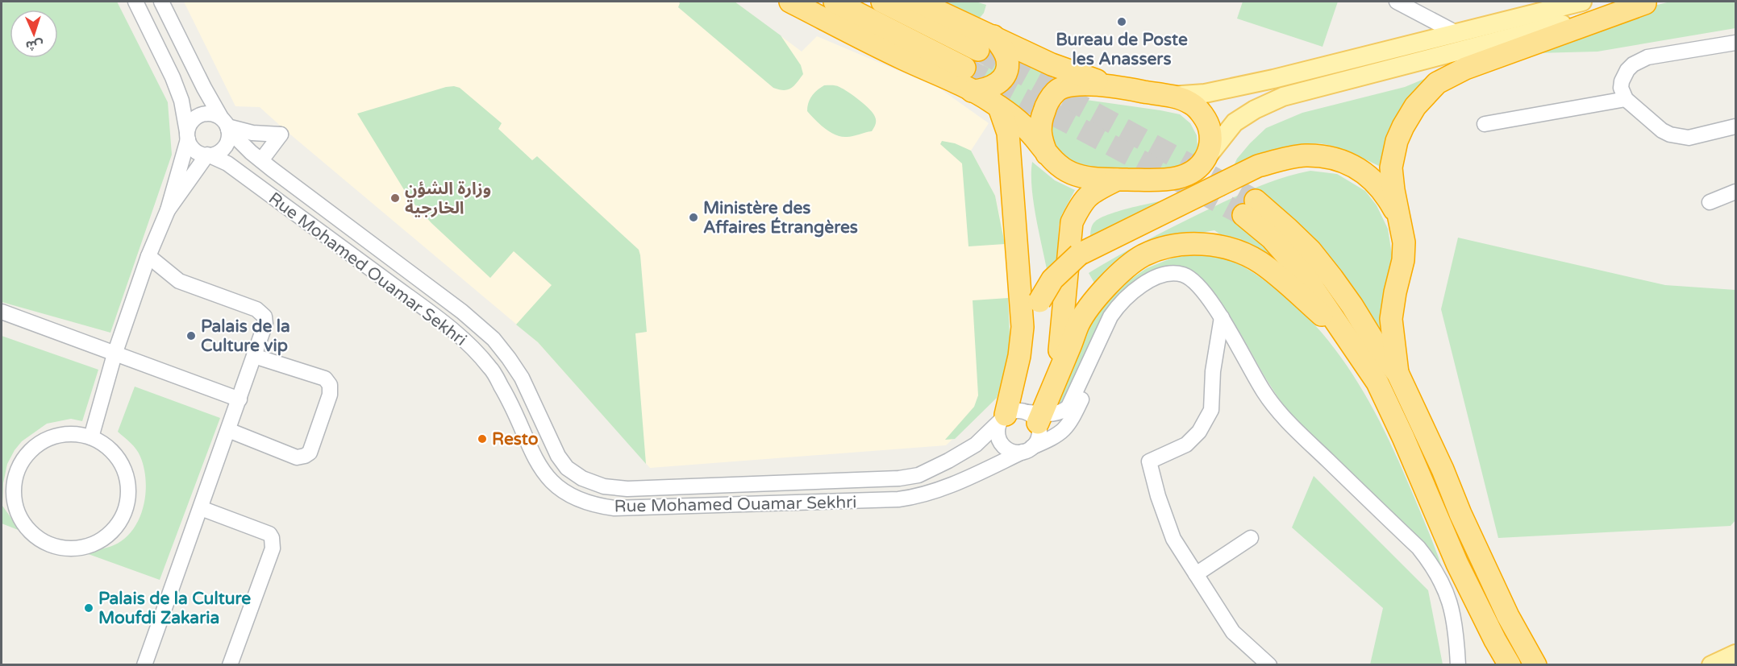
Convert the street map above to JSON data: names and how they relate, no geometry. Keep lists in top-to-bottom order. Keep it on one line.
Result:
{"streets":{"street":["Rue Mohamed Ouamar Sekhri"]},"places":["Bureau de Poste les Anassers","وزارة الشؤن الخارجية","Ministère des Affaires Étrangères","Palais de la Culture vip","Resto","Palais de la Culture Moufdi Zakaria"],"north":"bottom"}
